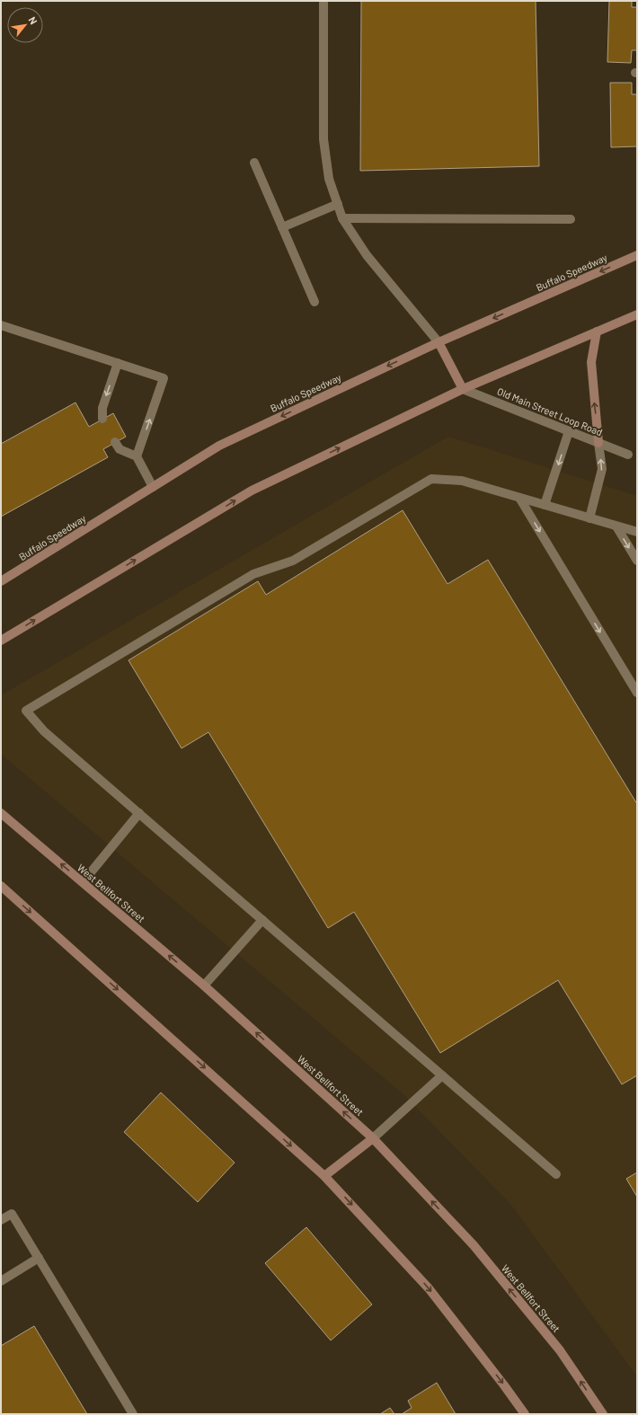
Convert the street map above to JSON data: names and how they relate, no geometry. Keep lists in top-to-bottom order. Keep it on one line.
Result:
{"streets":{"main road":["Buffalo Speedway","West Bellfort Street"],"street":["Old Main Street Loop Road"]},"north":"top right"}
